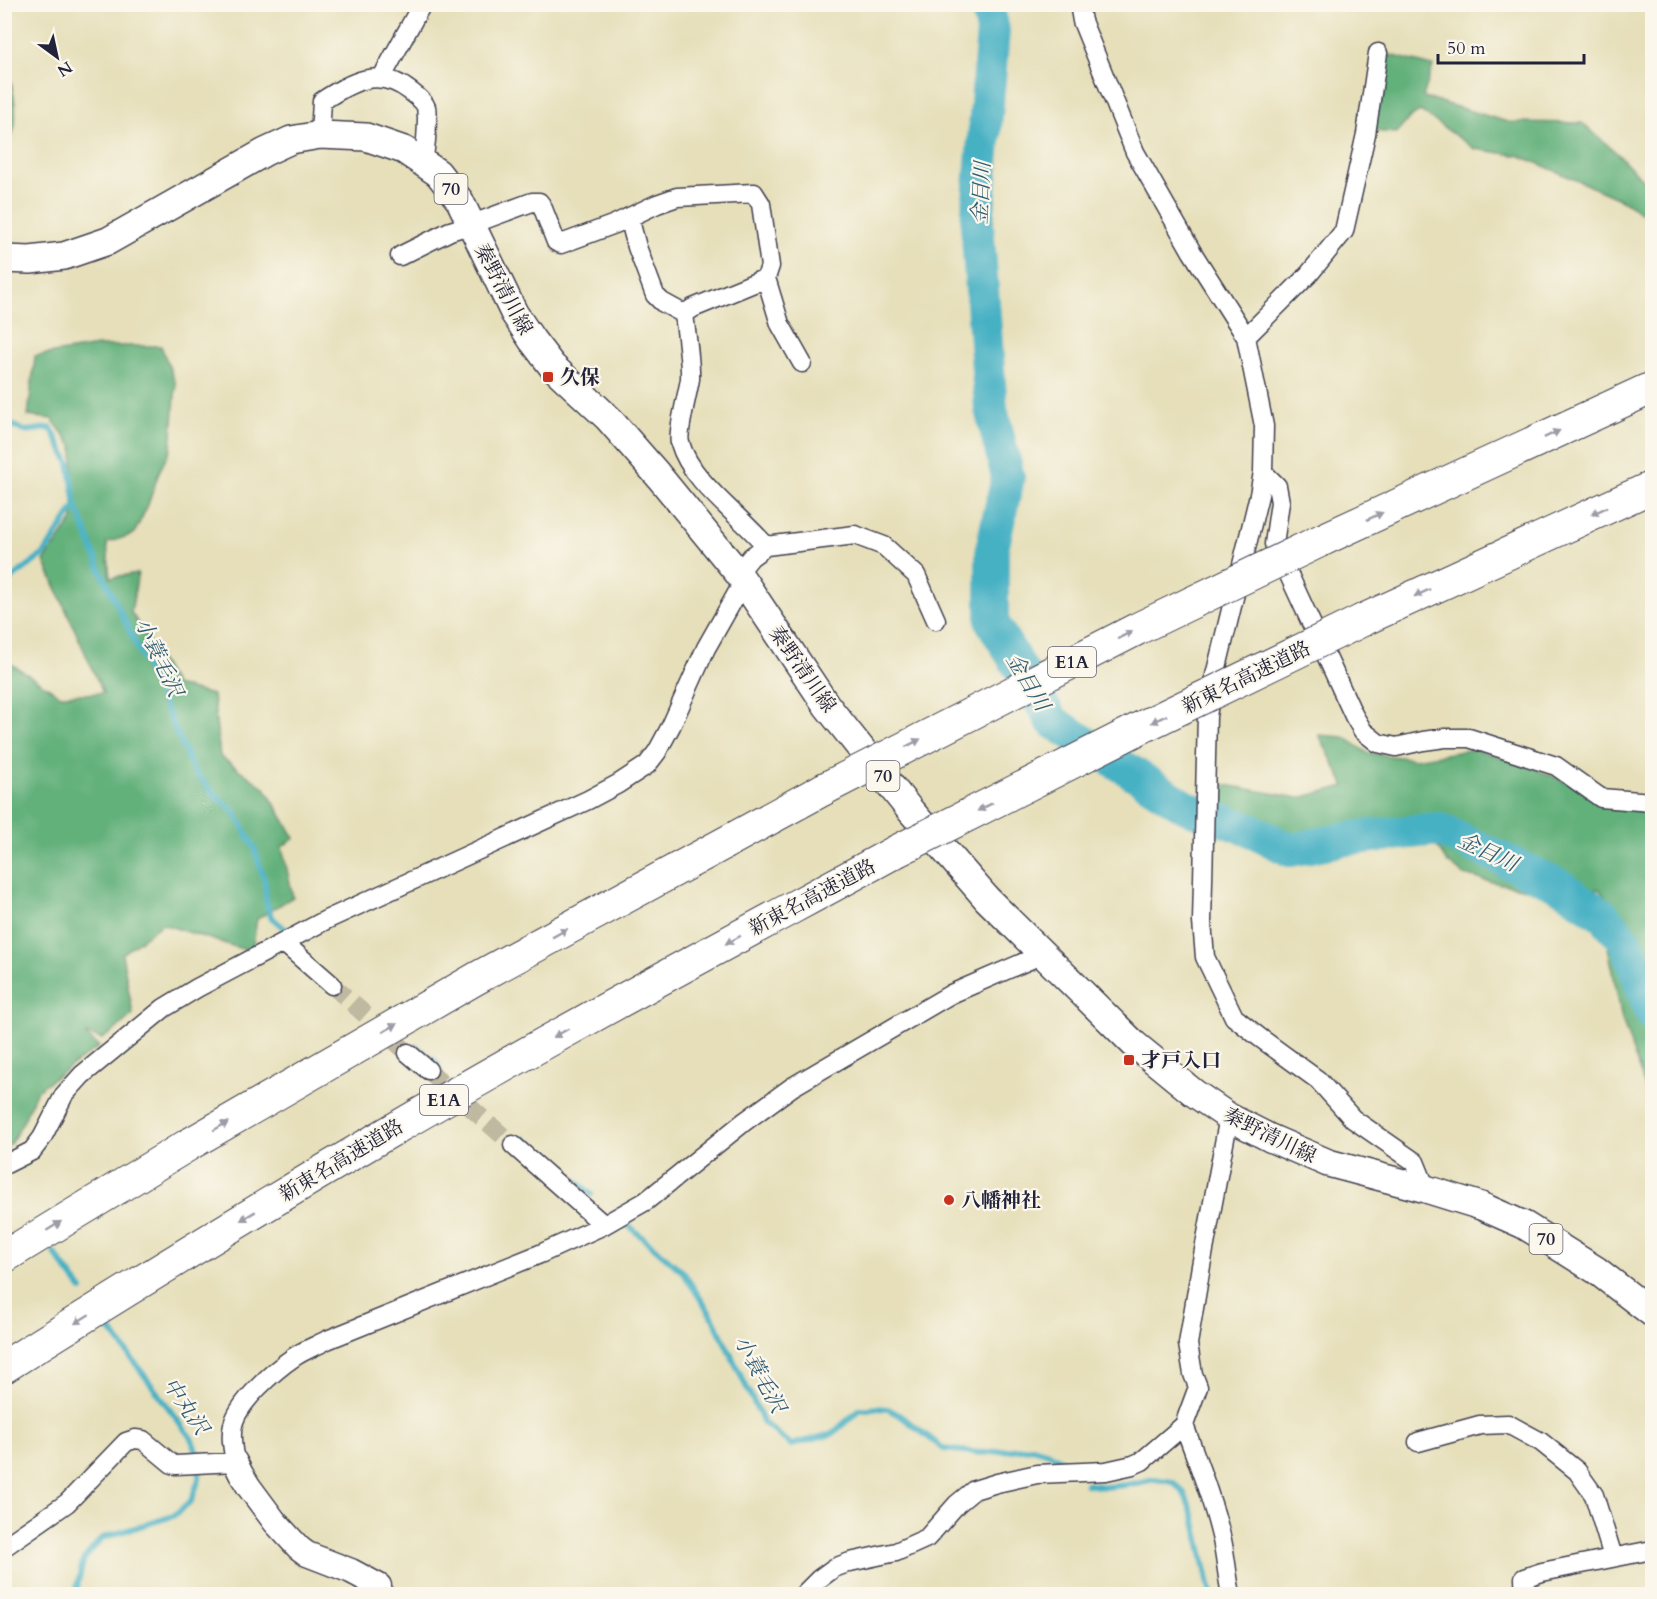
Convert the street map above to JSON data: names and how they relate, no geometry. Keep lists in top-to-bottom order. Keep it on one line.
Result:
{"streets":{"highway":["E1A","新東名高速道路"],"main road":["70","秦野清川線"]},"water":["金目川","小蓑毛沢","中丸沢"],"places":{"transit":["久保","才戸入口"],"other":["八幡神社"]},"scale_bar":"50 m","north":"bottom right"}
